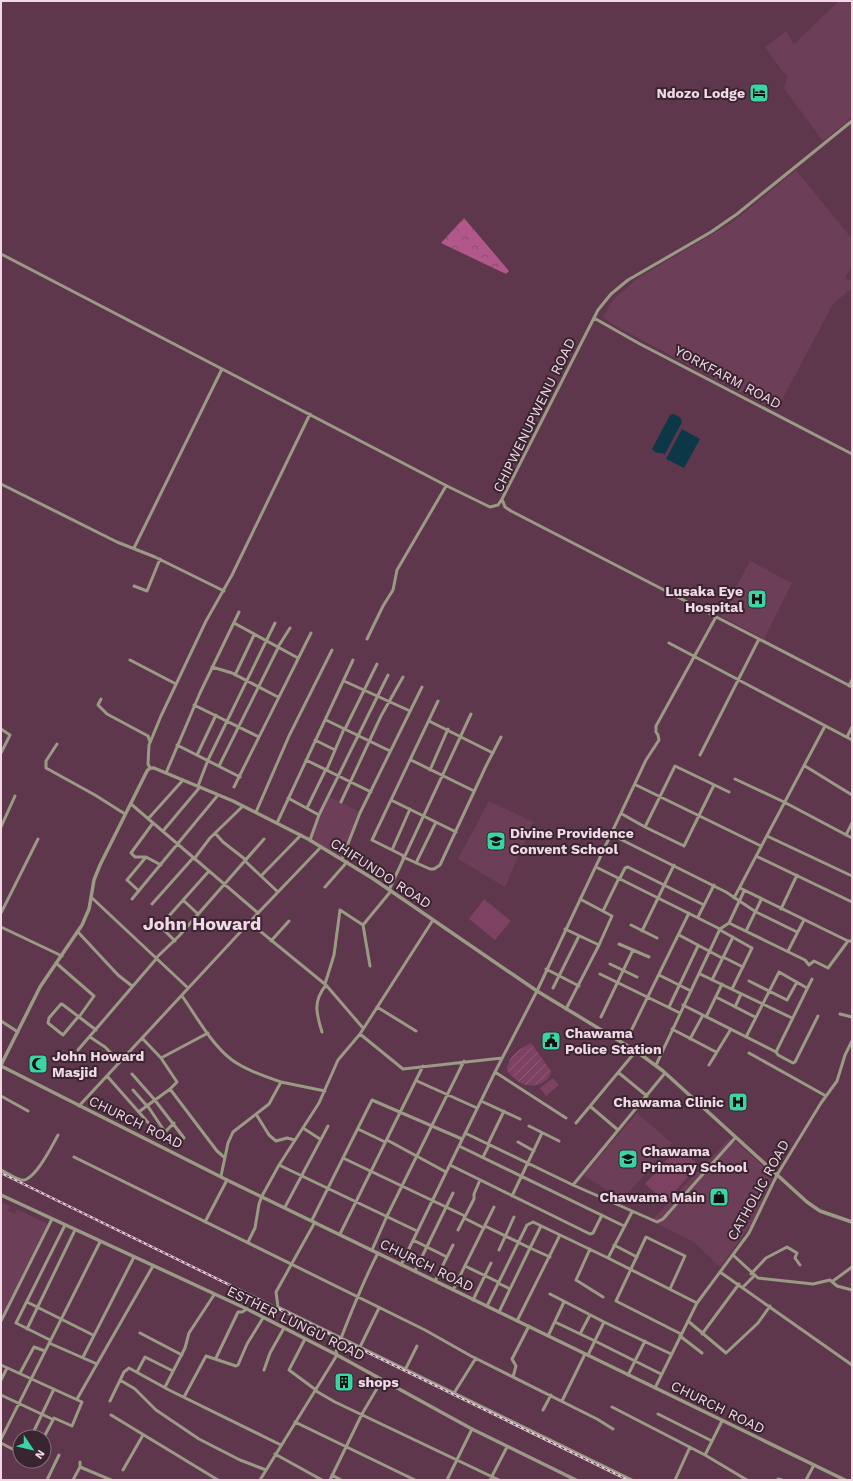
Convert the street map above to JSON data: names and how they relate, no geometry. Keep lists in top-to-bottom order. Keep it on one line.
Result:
{"streets":{"street":["YORKFARM ROAD","CHIPWENUPWENU ROAD","CHIFUNDO ROAD","CHURCH ROAD","CATHOLIC ROAD","ESTHER LUNGU ROAD"]},"crossings":[["YORKFARM ROAD","CHIPWENUPWENU ROAD"],["CHIFUNDO ROAD","CATHOLIC ROAD"],["CHURCH ROAD","CATHOLIC ROAD"]],"districts":["John Howard"],"places":{"hotel":["Ndozo Lodge"],"hospital":["Lusaka Eye Hospital","Chawama Clinic"],"school or university":["Divine Providence Convent School","Chawama Primary School"],"public building":["Chawama Police Station"],"mosque":["John Howard Masjid"],"shop":["Chawama Main"],"building":["shops"]},"north":"bottom right"}
